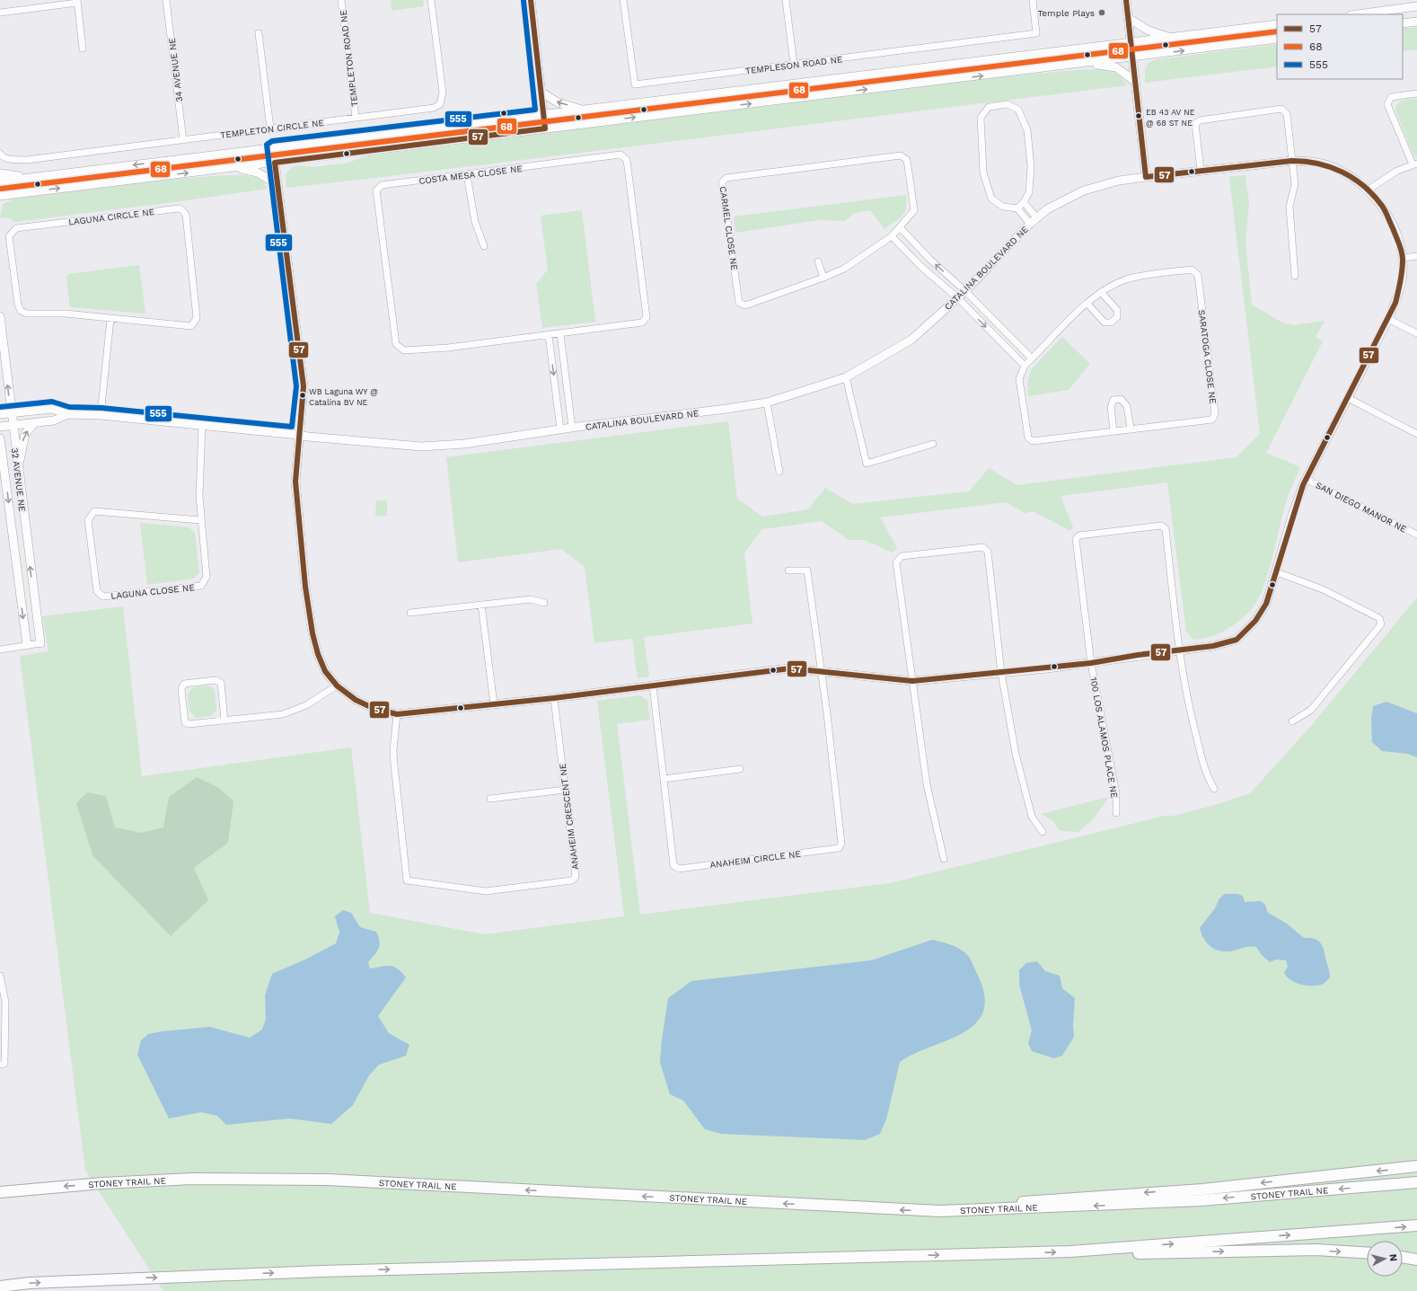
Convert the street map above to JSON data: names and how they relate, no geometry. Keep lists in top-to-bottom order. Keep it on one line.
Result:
{"streets":{"highway":["STONEY TRAIL NE"],"street":["TEMPLETON ROAD NE","TEMPLESON ROAD NE","34 AVENUE NE","TEMPLETON CIRCLE NE","COSTA MESA CLOSE NE","LAGUNA CIRCLE NE","CARMEL CLOSE NE","CATALINA BOULEVARD NE","SARATOGA CLOSE NE","32 AVENUE NE","SAN DIEGO MANOR NE","LAGUNA CLOSE NE","100 LOS ALAMOS PLACE NE","ANAHEIM CRESCENT NE","ANAHEIM CIRCLE NE"]},"crossings":[["TEMPLETON ROAD NE","TEMPLETON CIRCLE NE"],["34 AVENUE NE","TEMPLETON CIRCLE NE"],["CATALINA BOULEVARD NE","32 AVENUE NE"],["CATALINA BOULEVARD NE","LAGUNA CLOSE NE"]],"places":["Temple Plays","EB 43 AV NE @ 68 ST NE","WB Laguna WY @ Catalina BV NE"],"lines":["transit line 57","transit line 555","transit line 68"],"legend":["57","68","555"],"north":"right"}
